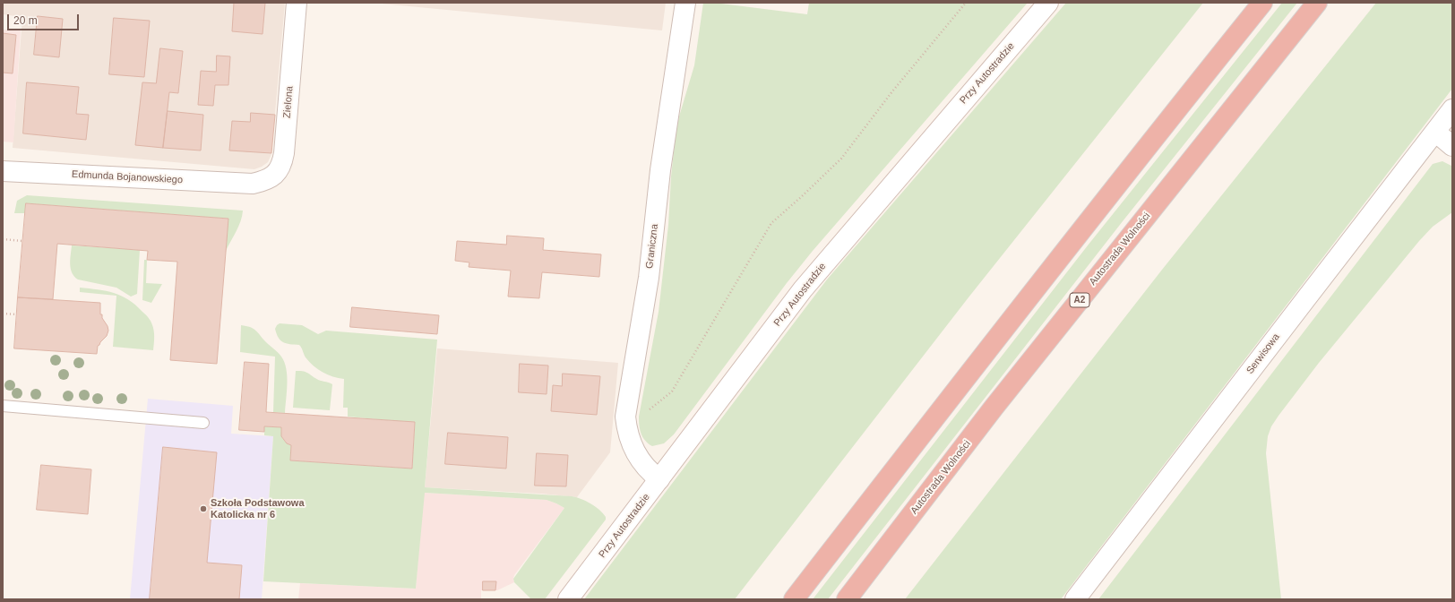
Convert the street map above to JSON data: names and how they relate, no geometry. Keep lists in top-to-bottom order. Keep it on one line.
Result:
{"streets":{"highway":["Autostrada Wolności","A2"],"street":["Przy Autostradzie","Zielona","Edmunda Bojanowskiego","Graniczna","Serwisowa"]},"crossings":[["Przy Autostradzie","Graniczna"],["Zielona","Edmunda Bojanowskiego"]],"places":["Szkoła Podstawowa Katolicka nr 6"],"scale_bar":"20 m"}
